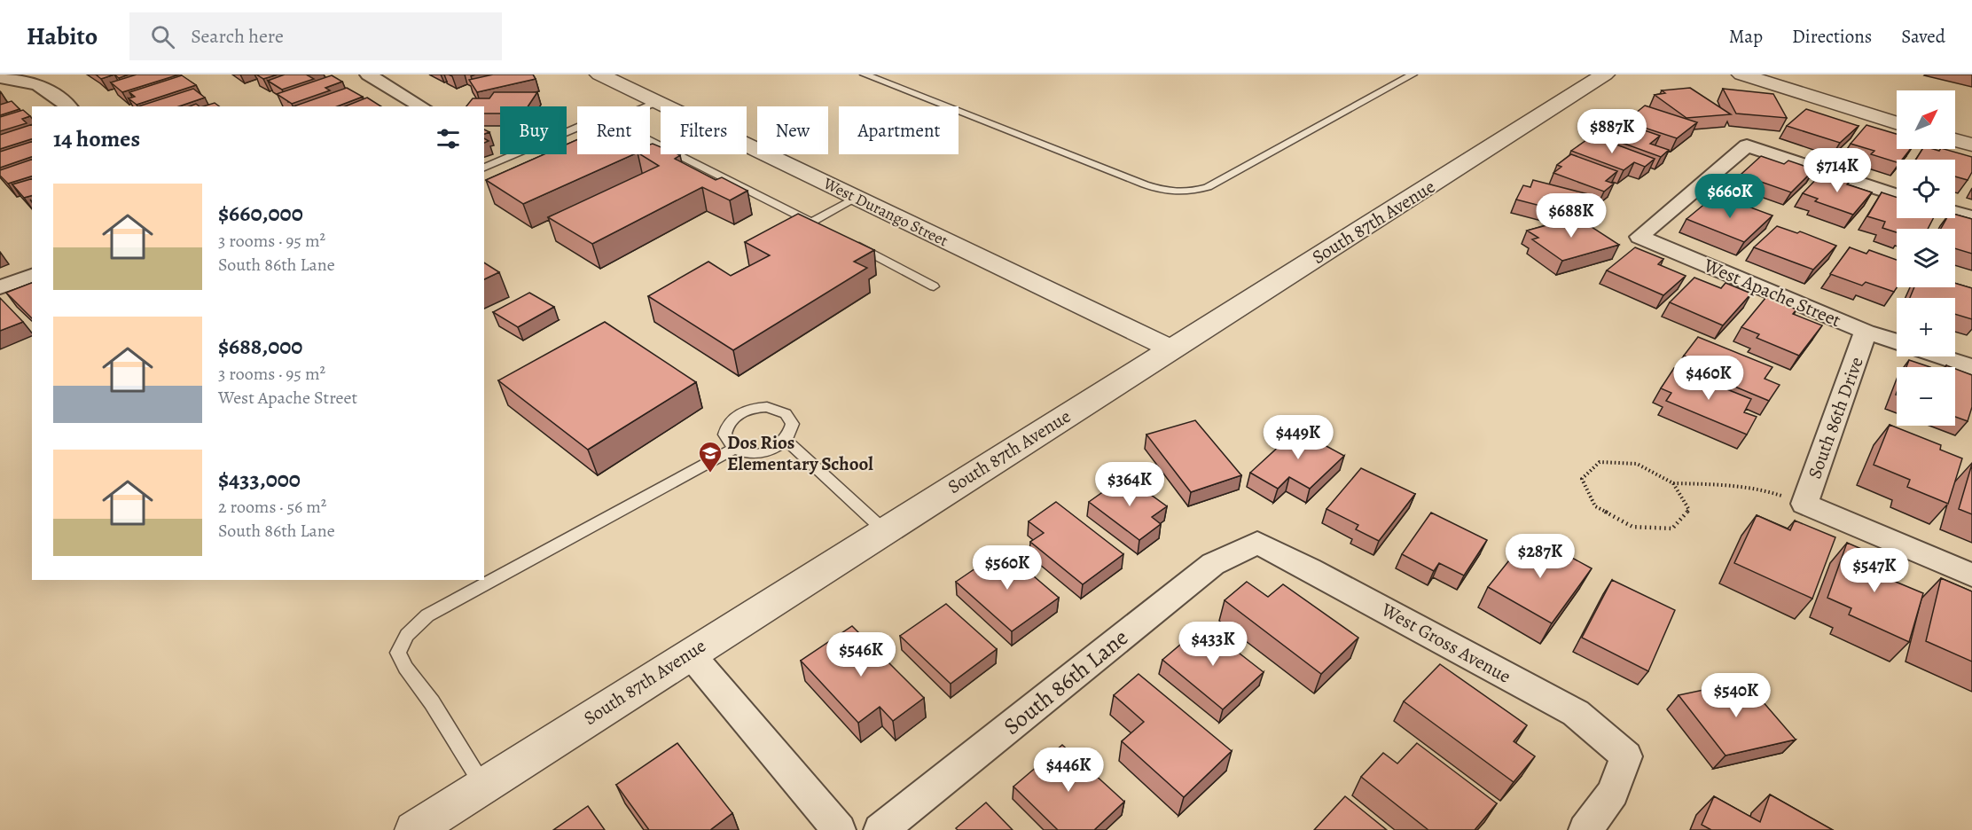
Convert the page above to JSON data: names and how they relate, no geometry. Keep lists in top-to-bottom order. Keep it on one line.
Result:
{"streets":{"street":["West Durango Street","South 87th Avenue","West Apache Street","South 86th Drive","West Gross Avenue","South 86th Lane"]},"crossings":[["West Durango Street","South 87th Avenue"],["West Apache Street","South 86th Drive"],["West Gross Avenue","South 86th Lane"]],"places":{"school or university":["Dos Rios Elementary School"]},"north":"top right","page":{"header":"Habito","search":"Search here","nav":["Map","Directions","Saved"],"map_buttons":["+","−"],"chip":["Buy","Rent","Filters","New","Apartment"],"heading":"14 homes","price":["$887K","$714K","$660K","$688K","$460K","$449K","$364K","$287K","$560K","$547K","$433K","$546K","$540K","$446K"],"list":[{"name":"$660,000","note":"3 rooms · 95 m² · South 86th Lane"},{"name":"$688,000","note":"3 rooms · 95 m² · West Apache Street"},{"name":"$433,000","note":"2 rooms · 56 m² · South 86th Lane"}]}}
